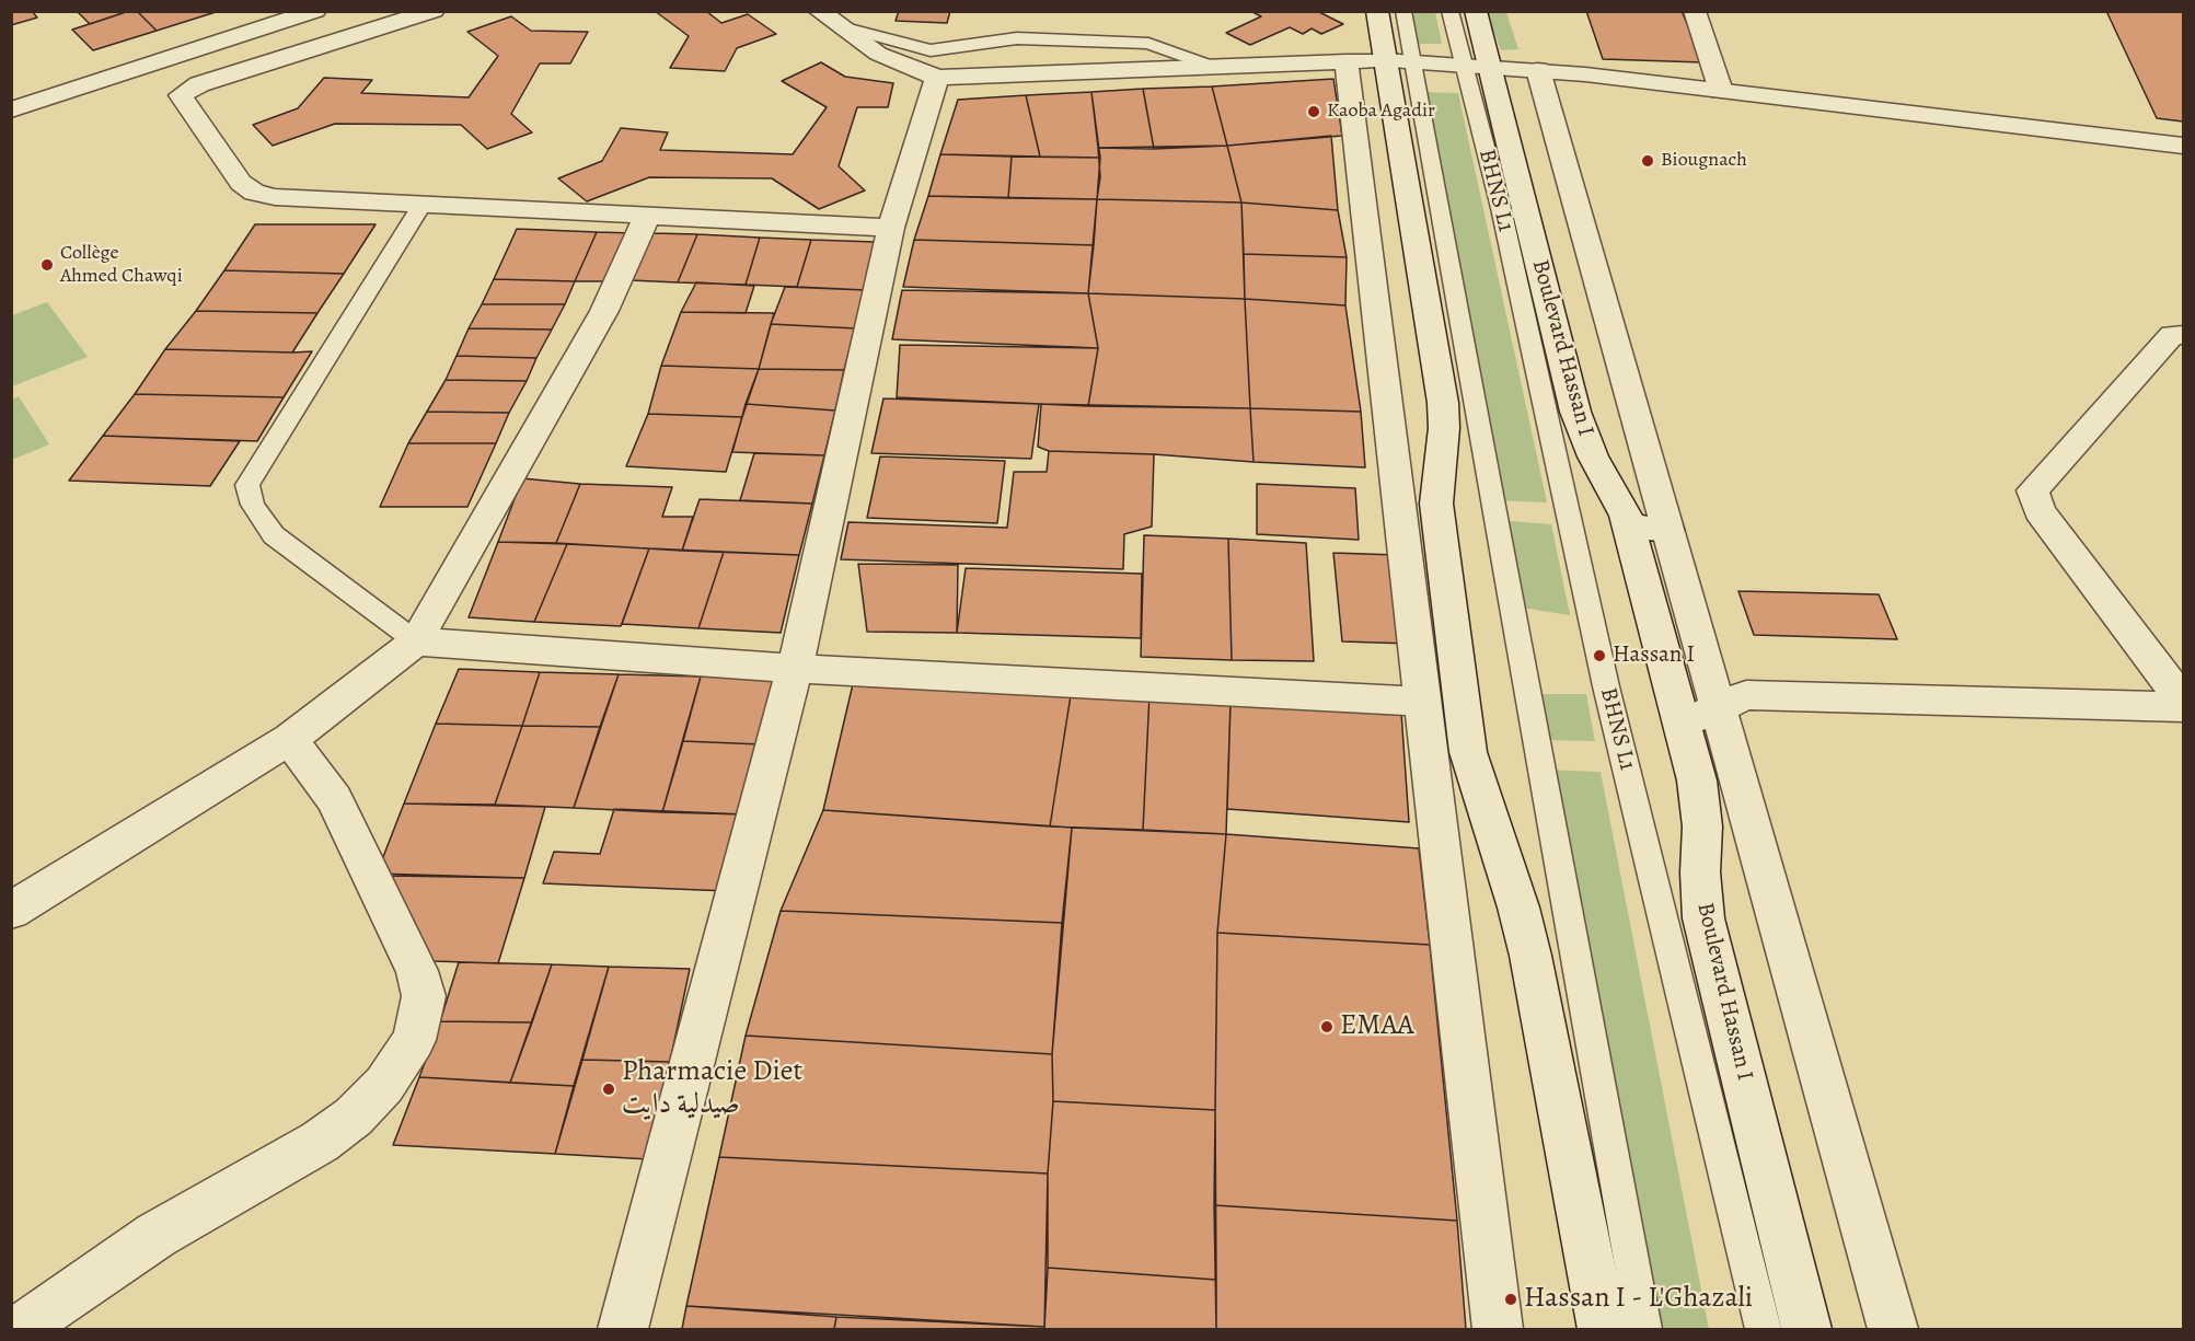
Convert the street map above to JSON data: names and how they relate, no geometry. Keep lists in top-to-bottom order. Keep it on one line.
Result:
{"streets":{"street":["Boulevard Hassan I"],"lane":["BHNS L1"]},"crossings":[["BHNS L1","Boulevard Hassan I"]],"places":["Kaoba Agadir","Biougnach","Collège Ahmed Chawqi","Hassan I","EMAA","Pharmacie Diet صيدلية دايت","Hassan I - L'Ghazali"]}
